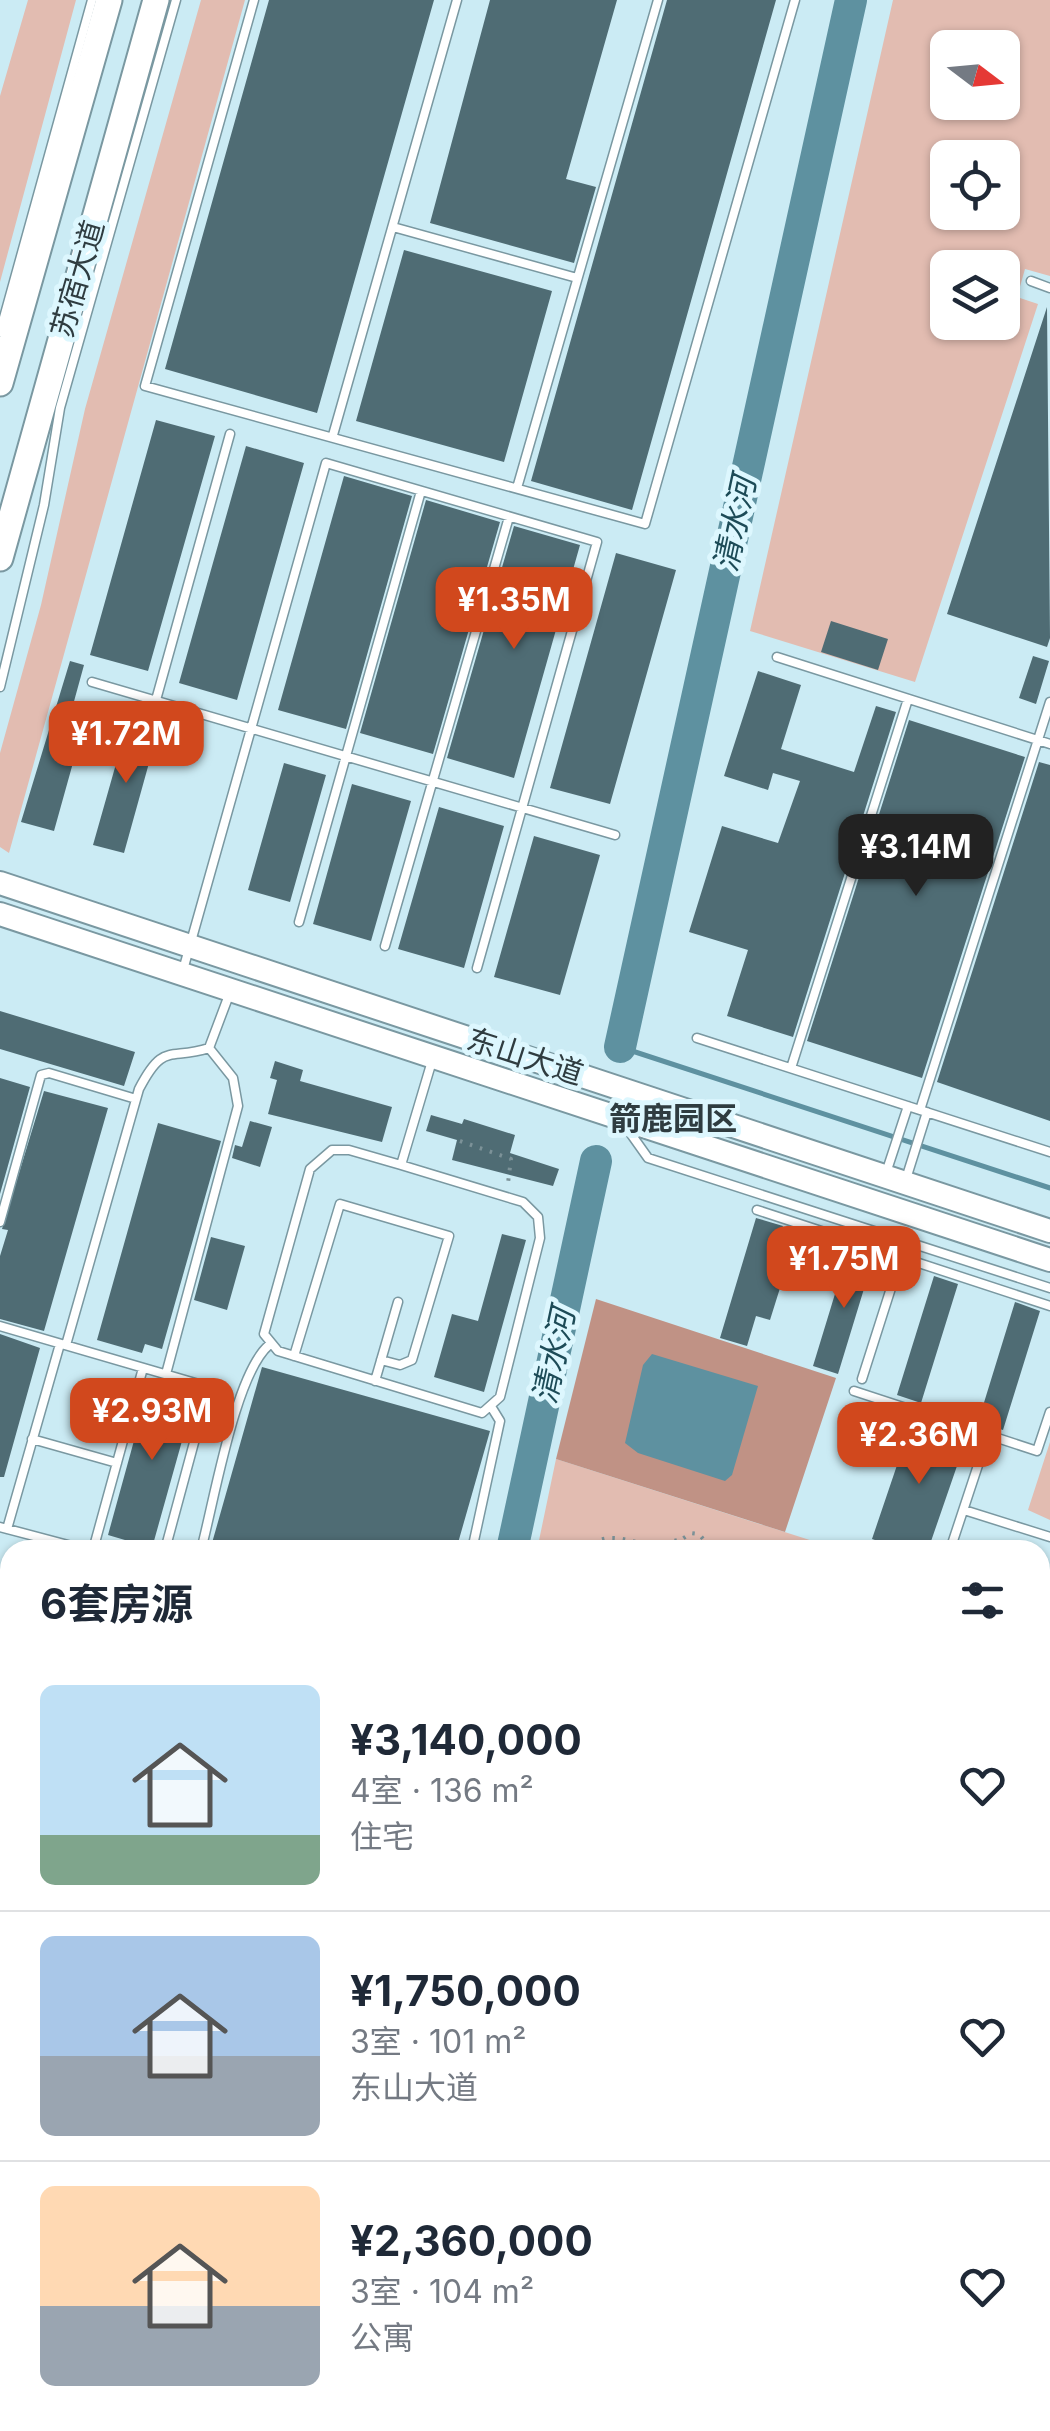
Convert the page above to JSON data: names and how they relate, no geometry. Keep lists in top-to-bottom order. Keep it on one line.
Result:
{"streets":{"main road":["苏宿大道","东山大道"]},"districts":["箭鹿园区"],"water":["清水河"],"north":"right","page":{"price":["¥1.35M","¥1.72M","¥3.14M","¥1.75M","¥2.93M","¥2.36M"],"heading":"6套房源","list":[{"name":"¥3,140,000","note":"4室 · 136 m² · 住宅"},{"name":"¥1,750,000","note":"3室 · 101 m² · 东山大道"},{"name":"¥2,360,000","note":"3室 · 104 m² · 公寓"}]}}
